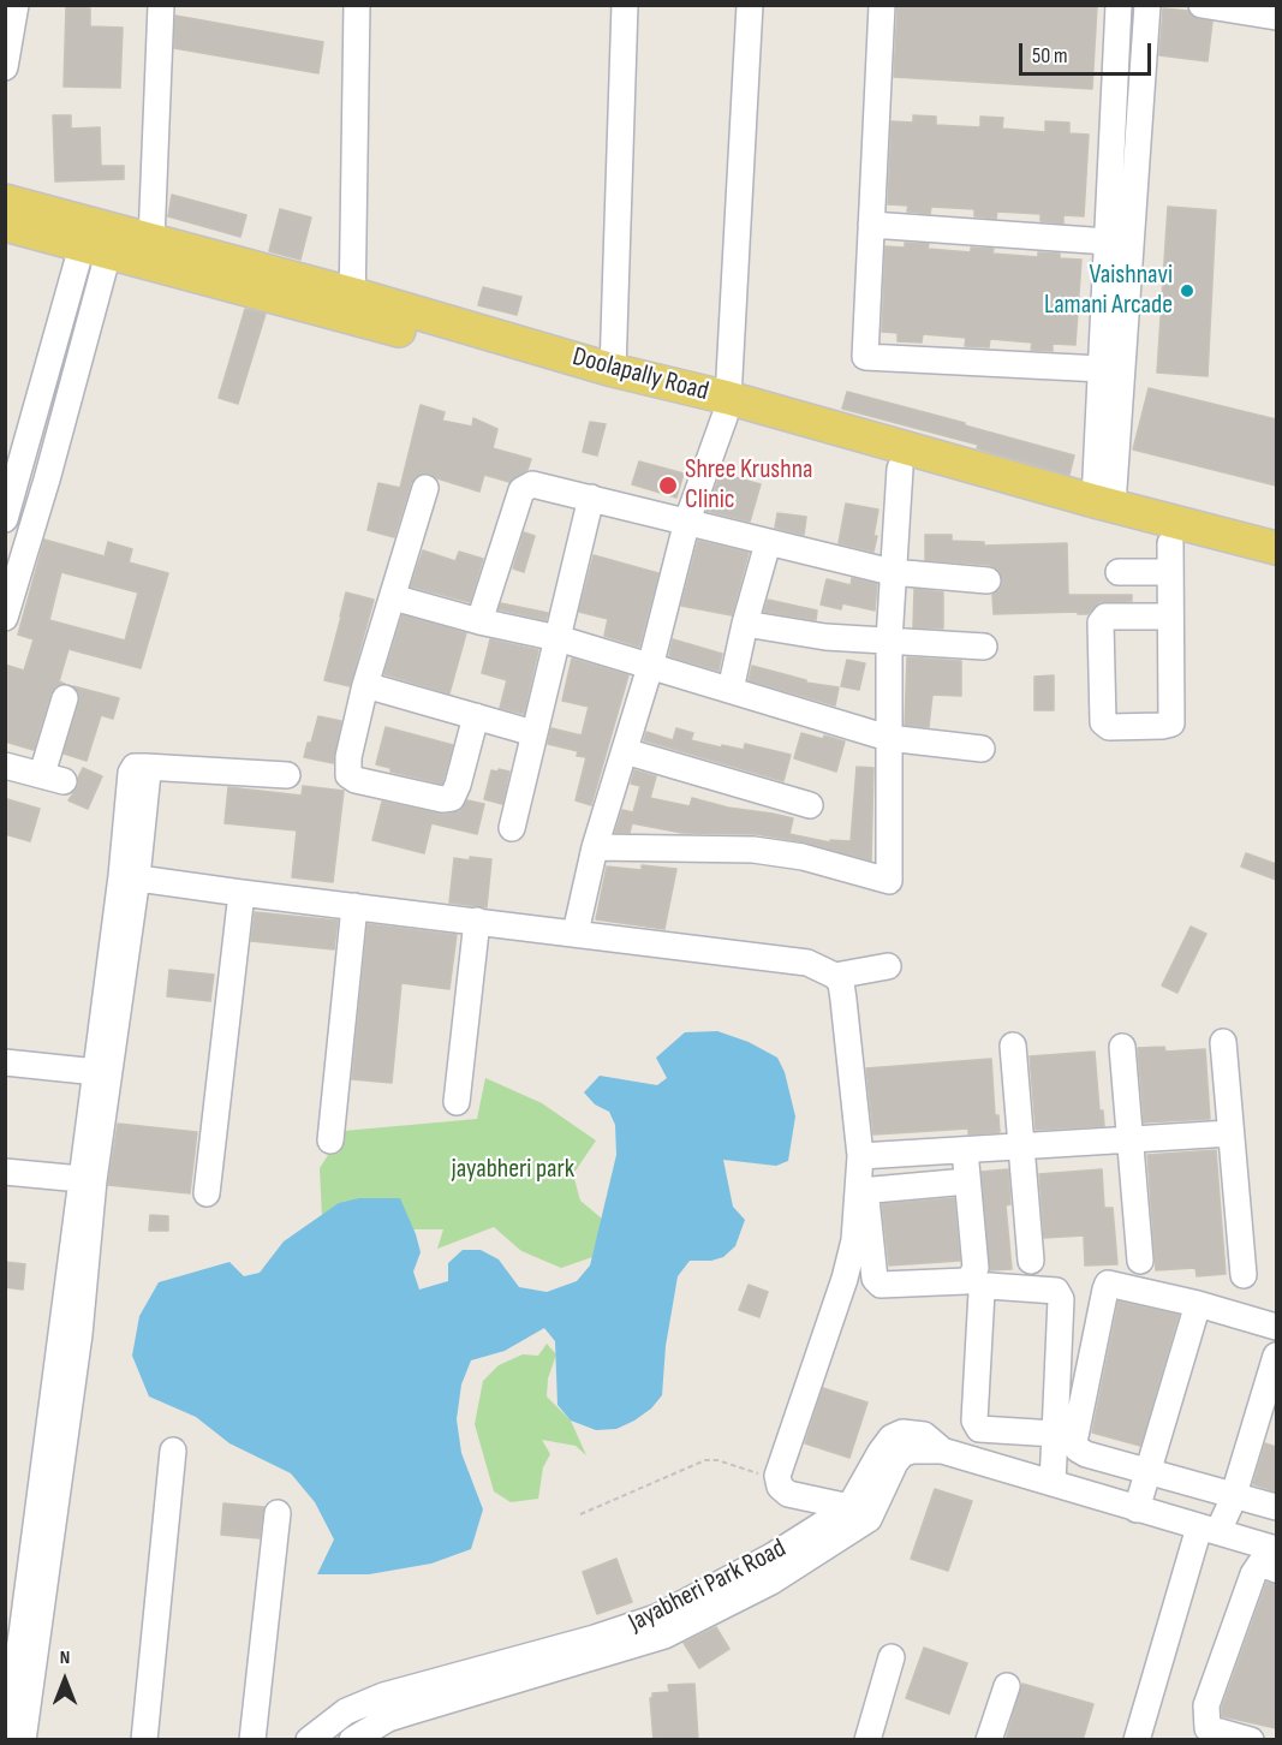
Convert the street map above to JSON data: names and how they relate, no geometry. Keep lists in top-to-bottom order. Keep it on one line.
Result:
{"streets":{"main road":["Doolapally Road"],"street":["Jayabheri Park Road"]},"parks":["jayabheri park"],"places":["Vaishnavi Lamani Arcade","Shree Krushna Clinic"],"scale_bar":"50 m","north":"top"}
